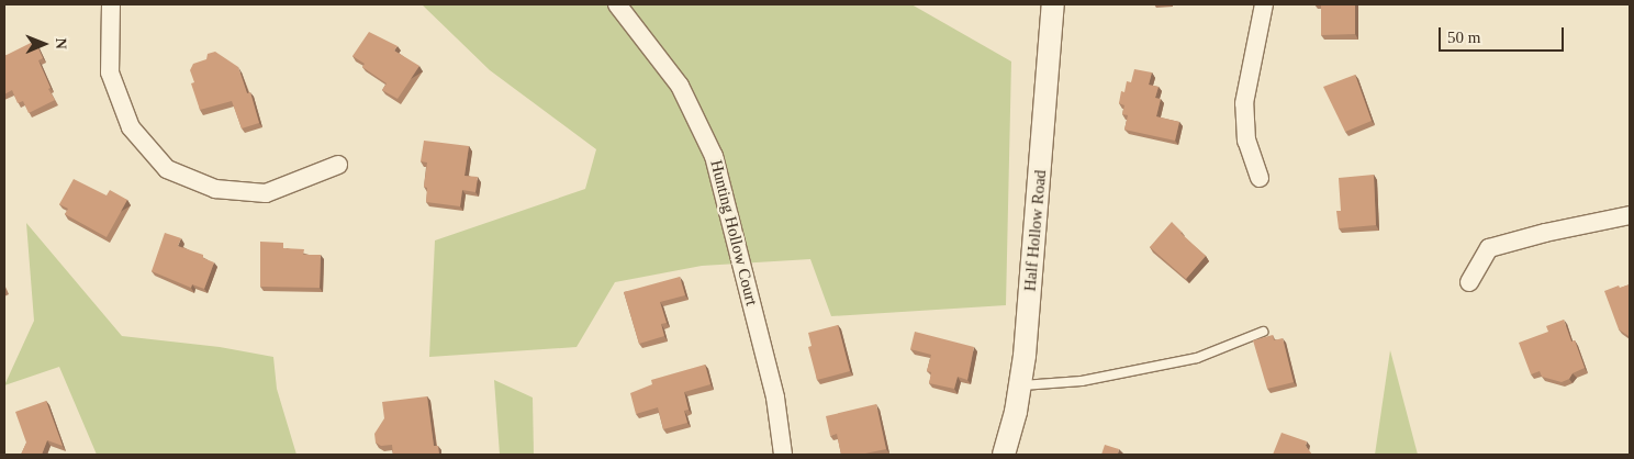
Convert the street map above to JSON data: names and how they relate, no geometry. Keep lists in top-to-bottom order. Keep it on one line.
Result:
{"streets":{"street":["Half Hollow Road","Hunting Hollow Court"]},"scale_bar":"50 m","north":"right"}
